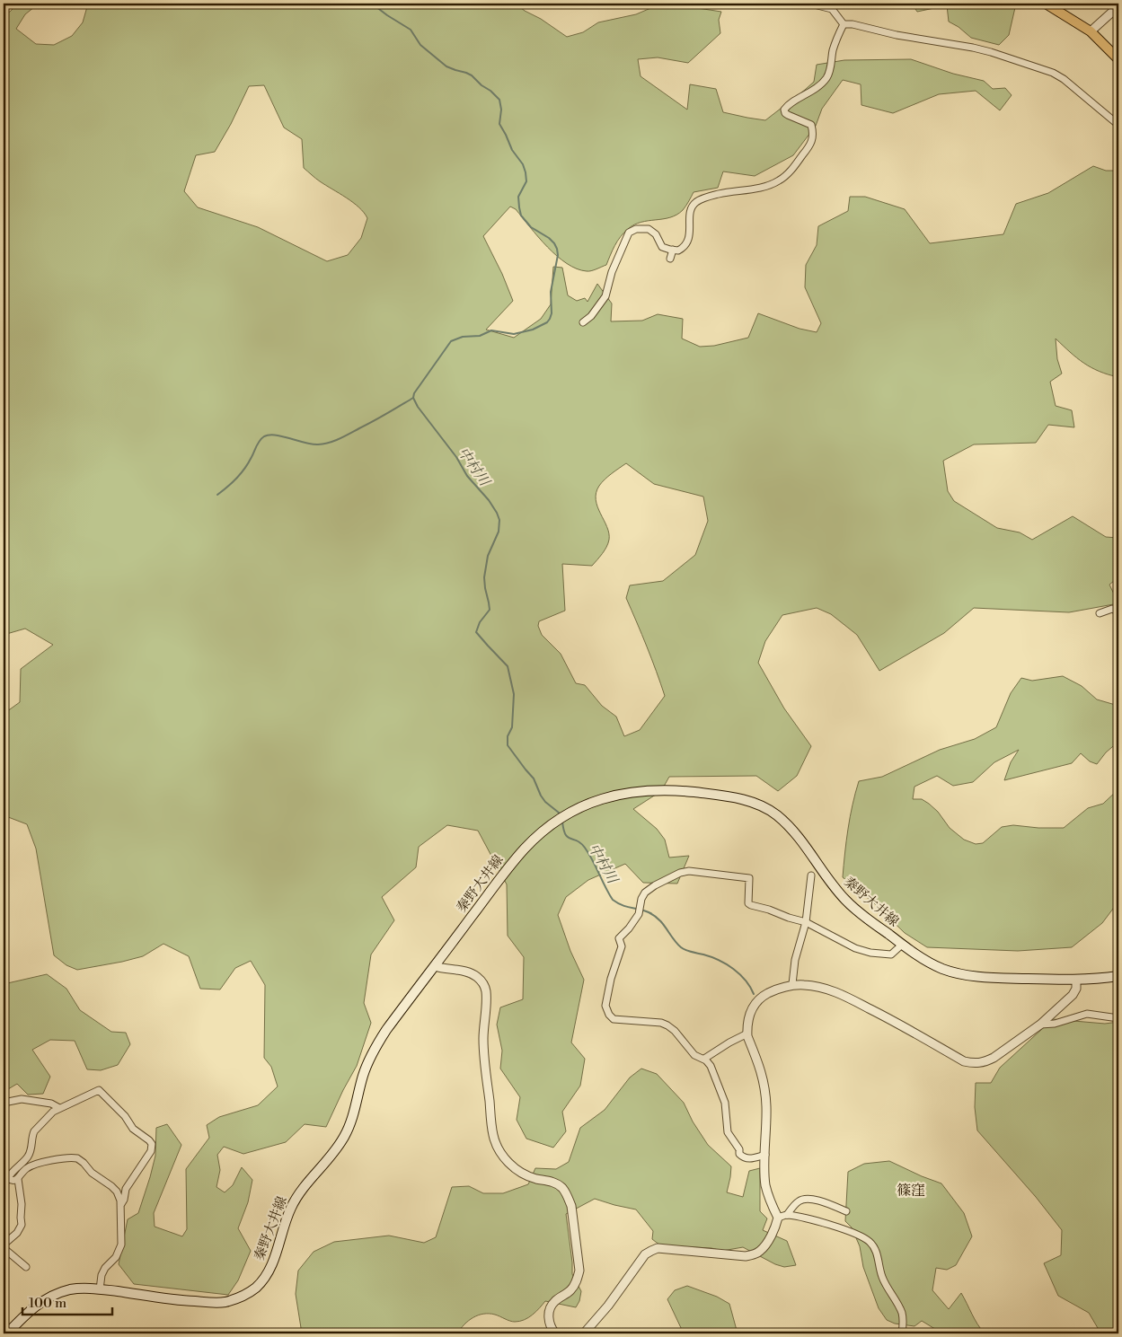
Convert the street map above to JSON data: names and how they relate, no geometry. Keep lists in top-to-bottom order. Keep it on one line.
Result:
{"streets":{"main road":["秦野大井線"]},"districts":["篠窪"],"water":["中村川"],"scale_bar":"100 m"}
